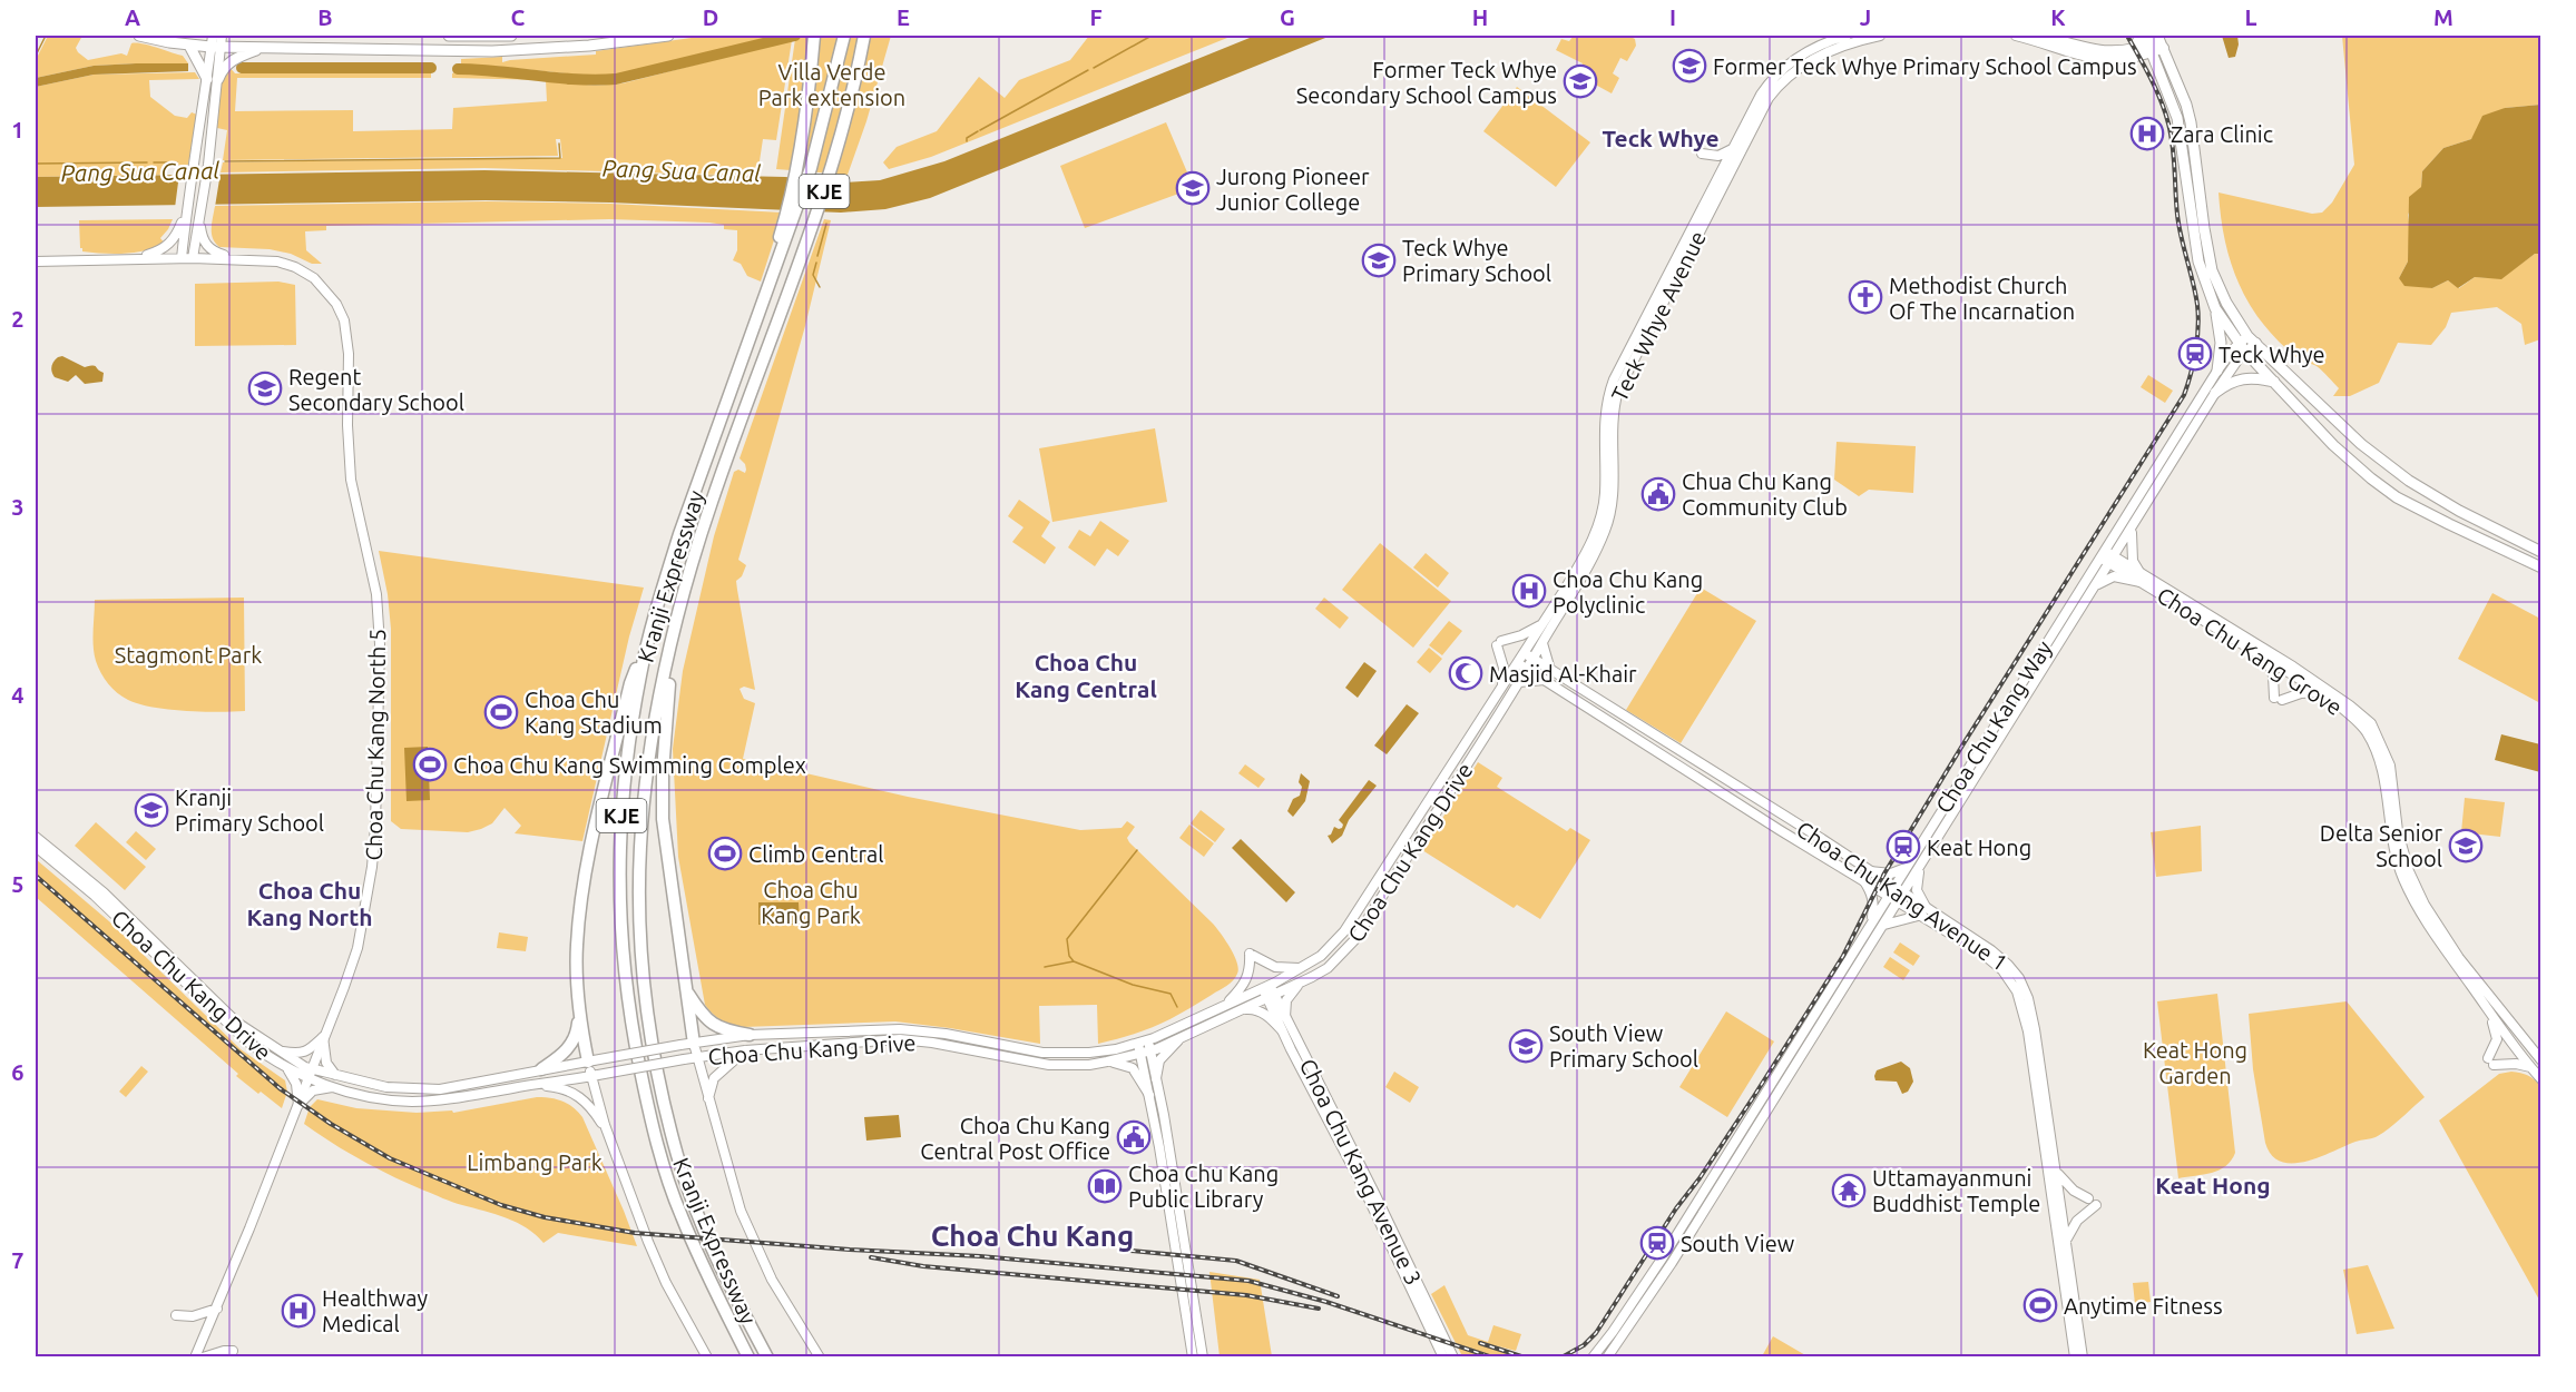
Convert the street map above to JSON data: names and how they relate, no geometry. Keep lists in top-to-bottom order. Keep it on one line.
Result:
{"streets":{"highway":["KJE","Kranji Expressway"],"main road":["Teck Whye Avenue","Choa Chu Kang Way","Choa Chu Kang Drive"],"street":["Choa Chu Kang Grove","Choa Chu Kang North 5","Choa Chu Kang Avenue 1","Choa Chu Kang Avenue 3"]},"crossings":[["Teck Whye Avenue","Choa Chu Kang Drive"],["Teck Whye Avenue","Choa Chu Kang Avenue 1"],["Choa Chu Kang Grove","Choa Chu Kang Way"],["Choa Chu Kang Way","Choa Chu Kang Avenue 1"],["Choa Chu Kang North 5","Choa Chu Kang Drive"],["Choa Chu Kang Drive","Choa Chu Kang Avenue 1"],["Choa Chu Kang Drive","Choa Chu Kang Avenue 3"]],"districts":["Teck Whye","Choa Chu Kang Central","Choa Chu Kang North","Keat Hong","Choa Chu Kang"],"water":["Pang Sua Canal"],"parks":["Villa Verde Park extension","Stagmont Park","Choa Chu Kang Park","Keat Hong Garden","Limbang Park"],"places":{"school or university":["Former Teck Whye Primary School Campus","Former Teck Whye Secondary School Campus","Jurong Pioneer Junior College","Teck Whye Primary School","Regent Secondary School","Kranji Primary School","Delta Senior School","South View Primary School"],"hospital":["Zara Clinic","Choa Chu Kang Polyclinic","Healthway Medical"],"church":["Methodist Church Of The Incarnation"],"station":["Teck Whye","Keat Hong","South View"],"public building":["Chua Chu Kang Community Club","Choa Chu Kang Central Post Office"],"mosque":["Masjid Al-Khair"],"sports":["Choa Chu Kang Stadium","Choa Chu Kang Swimming Complex","Climb Central","Anytime Fitness"],"library":["Choa Chu Kang Public Library"],"temple":["Uttamayanmuni Buddhist Temple"]},"grid":{"columns":["A","B","C","D","E","F","G","H","I","J","K","L","M"],"rows":["1","2","3","4","5","6","7"]}}
